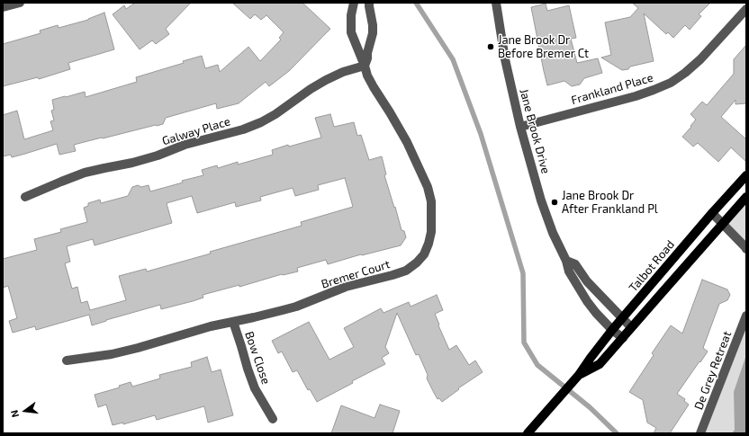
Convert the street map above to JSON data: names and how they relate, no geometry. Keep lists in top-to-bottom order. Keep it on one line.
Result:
{"streets":{"main road":["Talbot Road"],"street":["Frankland Place","Galway Place","Jane Brook Drive","Bremer Court","Bow Close","De Grey Retreat"]},"crossings":[["Frankland Place","Jane Brook Drive"],["Galway Place","Bremer Court"],["Jane Brook Drive","Talbot Road"],["Bremer Court","Bow Close"]],"places":["Jane Brook Dr Before Bremer Ct","Jane Brook Dr After Frankland Pl"],"north":"left"}
